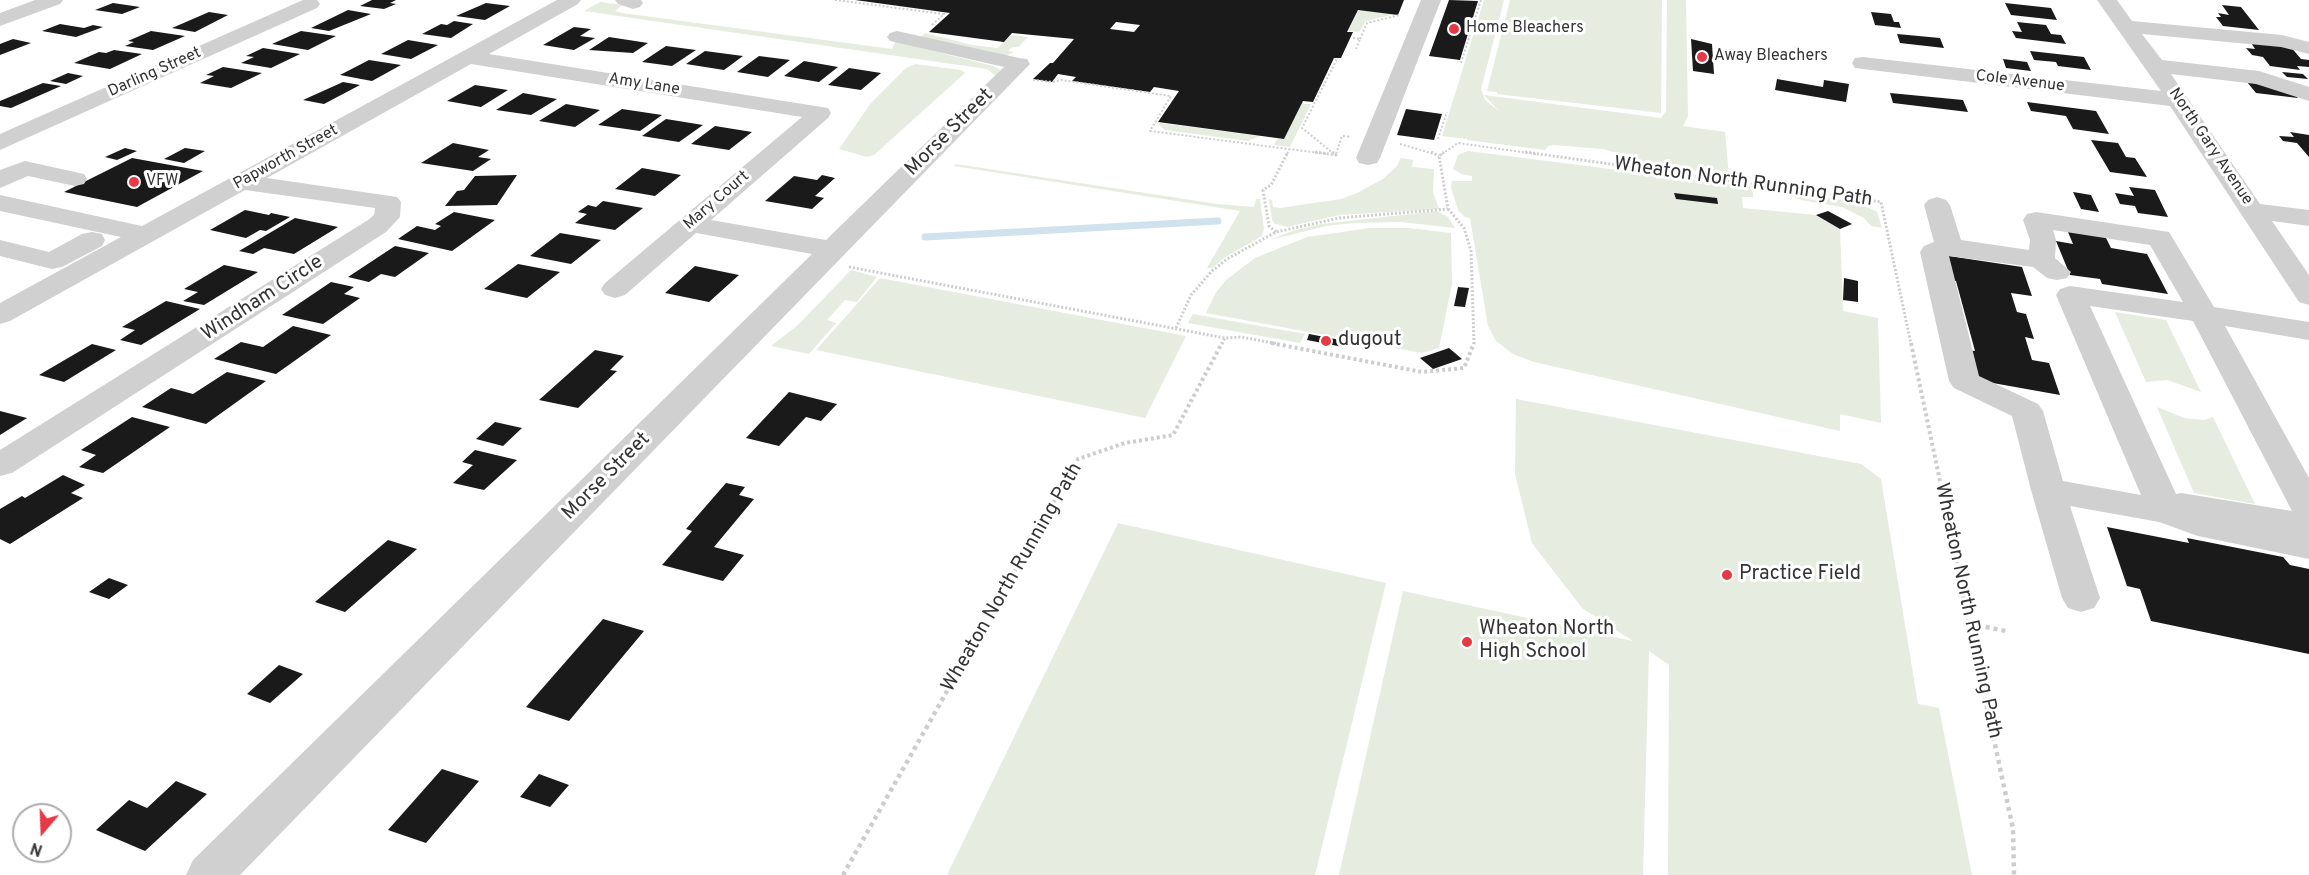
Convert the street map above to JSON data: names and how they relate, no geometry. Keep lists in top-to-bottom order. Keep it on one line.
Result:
{"streets":{"street":["Darling Street","Cole Avenue","Amy Lane","Morse Street","North Gary Avenue","Papworth Street","Mary Court","Windham Circle"],"path":["Wheaton North Running Path"]},"crossings":[["Cole Avenue","North Gary Avenue"],["Amy Lane","Papworth Street"],["Amy Lane","Mary Court"],["Papworth Street","Windham Circle"]],"places":["Home Bleachers","Away Bleachers","VFW","dugout","Practice Field","Wheaton North High School"],"north":"bottom"}
